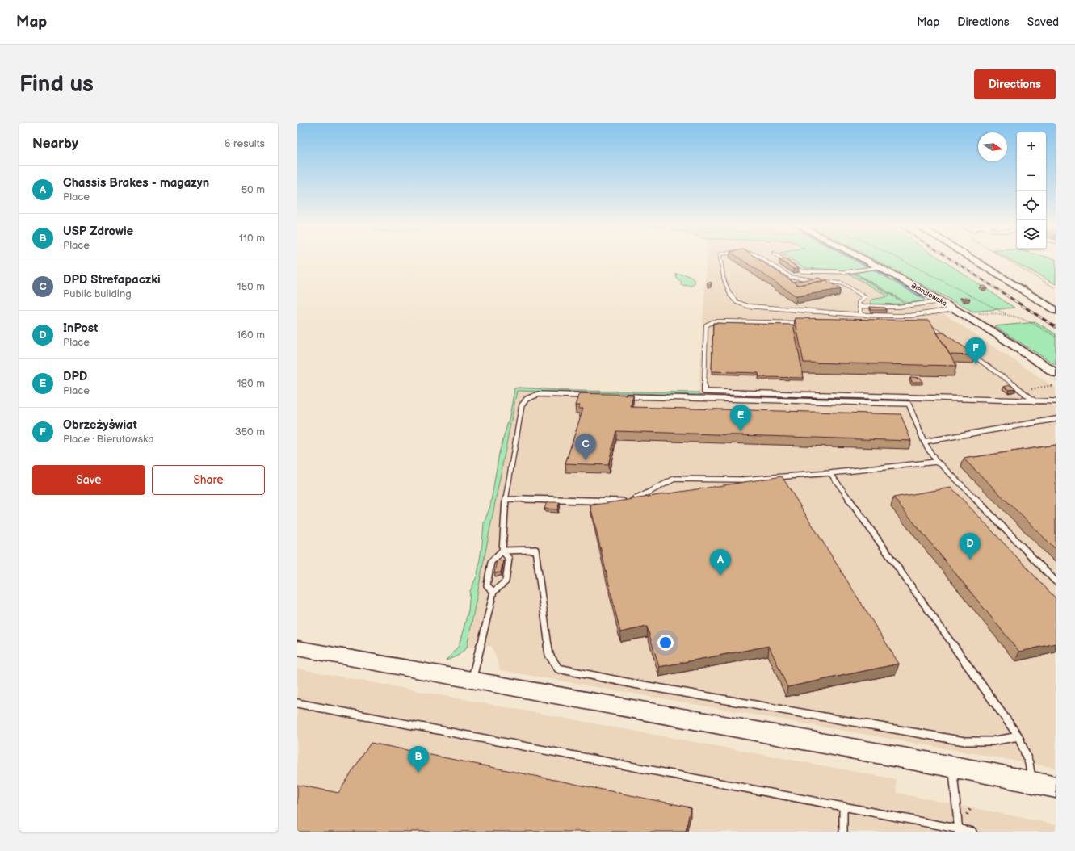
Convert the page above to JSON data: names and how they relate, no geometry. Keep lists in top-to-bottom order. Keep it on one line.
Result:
{"streets":{"street":["Bierutowska"]},"north":"right","page":{"header":"Map","nav":["Map","Directions","Saved"],"buttons":["Directions",["Save","Share"]],"title":"Find us","heading":["Nearby","6 results"],"map_buttons":["+","−"],"list":[{"mark":"A","name":"Chassis Brakes - magazyn","note":"Place","value":"50 m"},{"mark":"B","name":"USP Zdrowie","note":"Place","value":"110 m"},{"mark":"C","name":"DPD Strefapaczki","note":"Public building","value":"150 m"},{"mark":"D","name":"InPost","note":"Place","value":"160 m"},{"mark":"E","name":"DPD","note":"Place","value":"180 m"},{"mark":"F","name":"Obrzeżyświat","note":"Place · Bierutowska","value":"350 m"}],"pins":["F","E","C","D","A","B"]}}
